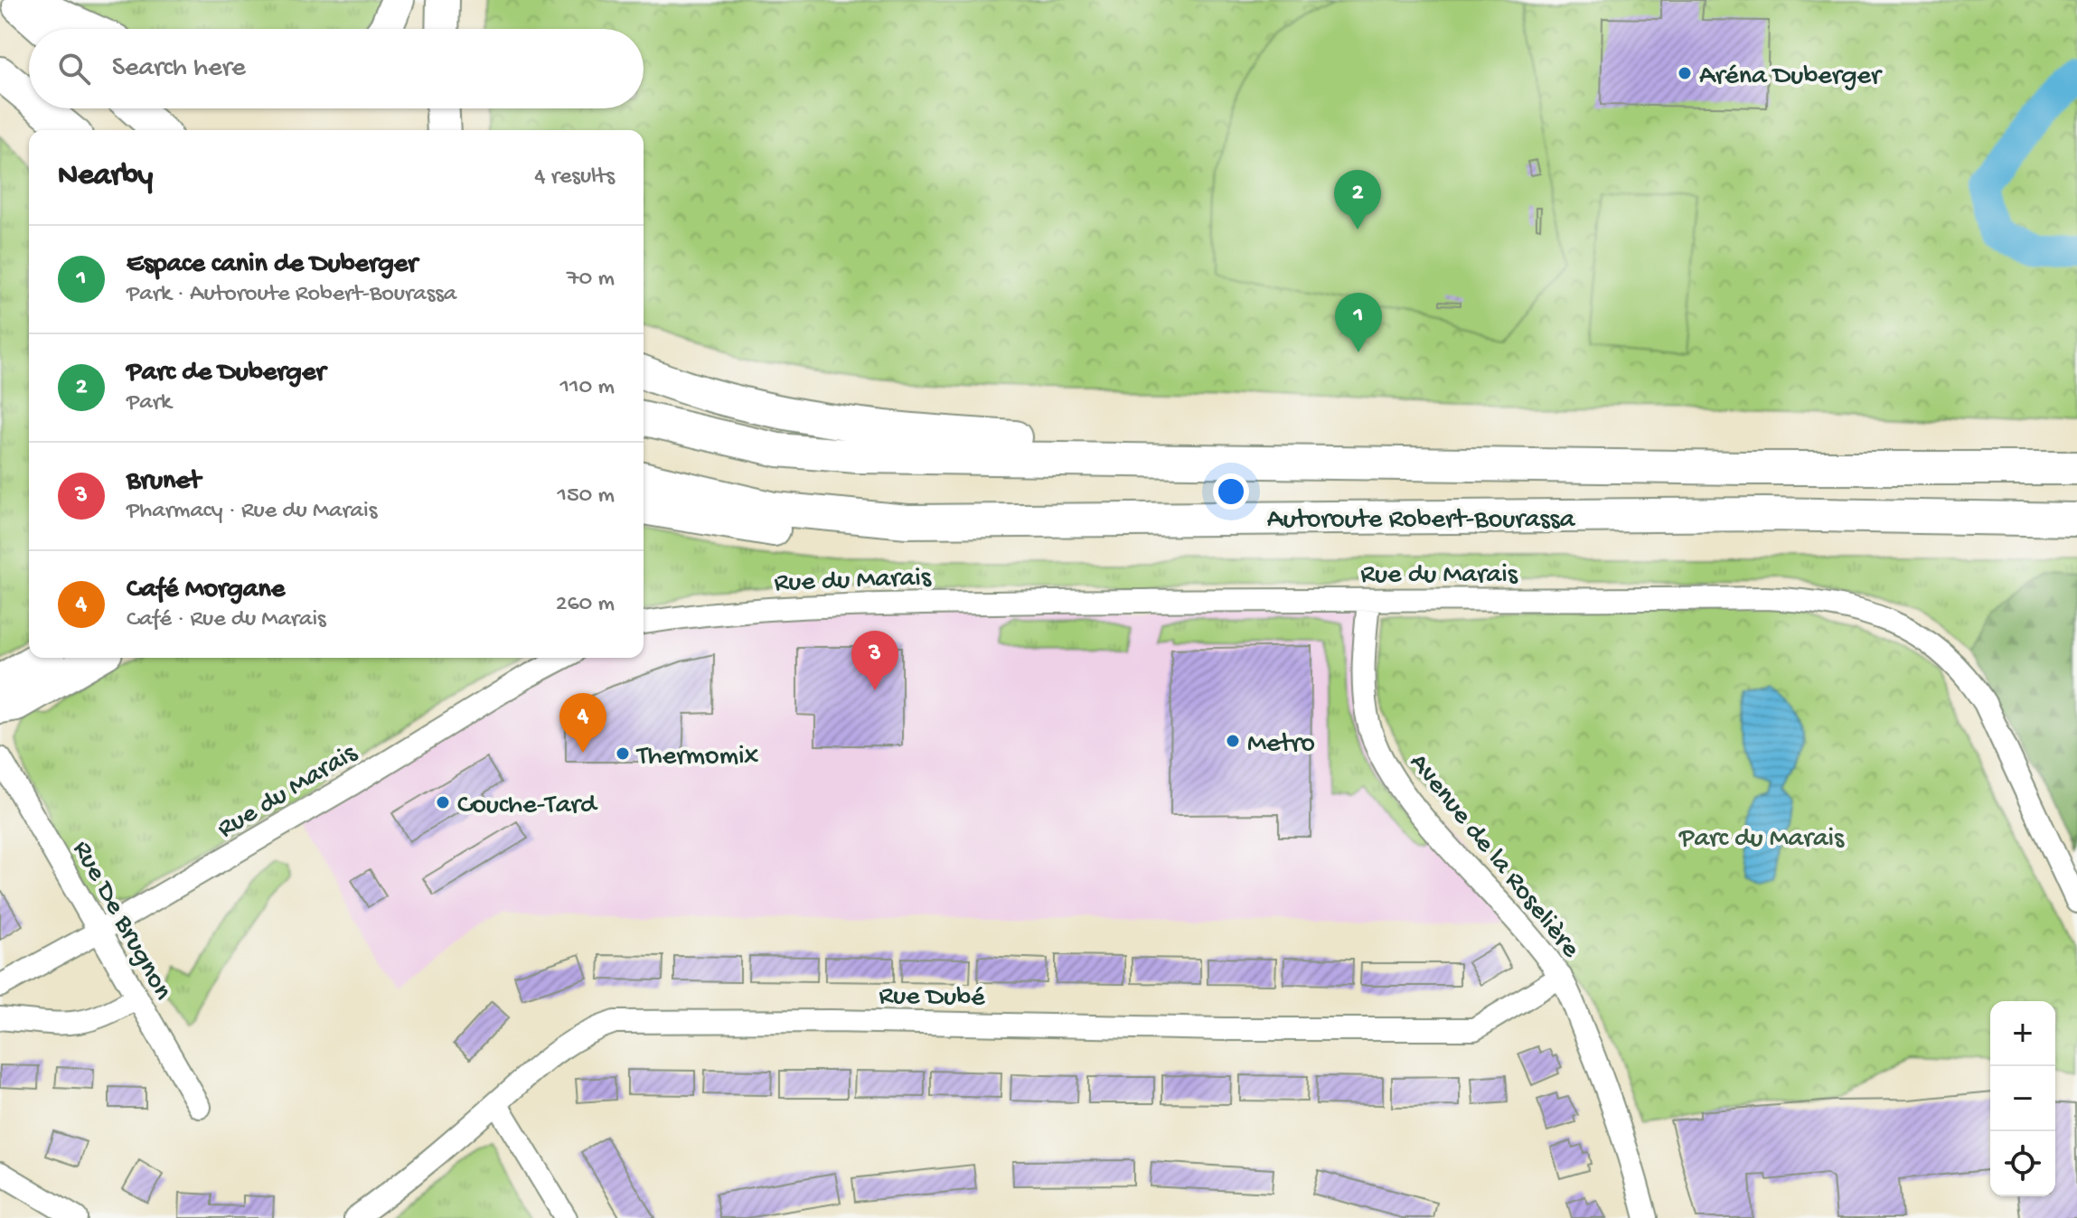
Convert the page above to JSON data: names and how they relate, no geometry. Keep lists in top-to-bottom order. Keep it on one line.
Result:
{"streets":{"highway":["Autoroute Robert-Bourassa"],"street":["Rue du Marais","Avenue de la Roselière","Rue De Brugnon","Rue Dubé"]},"crossings":[["Rue du Marais","Avenue de la Roselière"],["Rue du Marais","Rue De Brugnon"],["Avenue de la Roselière","Rue Dubé"]],"parks":["Parc du Marais"],"places":["Aréna Duberger","Metro","Thermomix","Couche-Tard"],"page":{"search":"Search here","heading":["Nearby","4 results"],"pins":["2","1","3","4"],"list":[{"mark":"1","name":"Espace canin de Duberger","note":"Park · Autoroute Robert-Bourassa","value":"70 m"},{"mark":"2","name":"Parc de Duberger","note":"Park","value":"110 m"},{"mark":"3","name":"Brunet","note":"Pharmacy · Rue du Marais","value":"150 m"},{"mark":"4","name":"Café Morgane","note":"Café · Rue du Marais","value":"260 m"}],"map_buttons":["+","−"]}}
